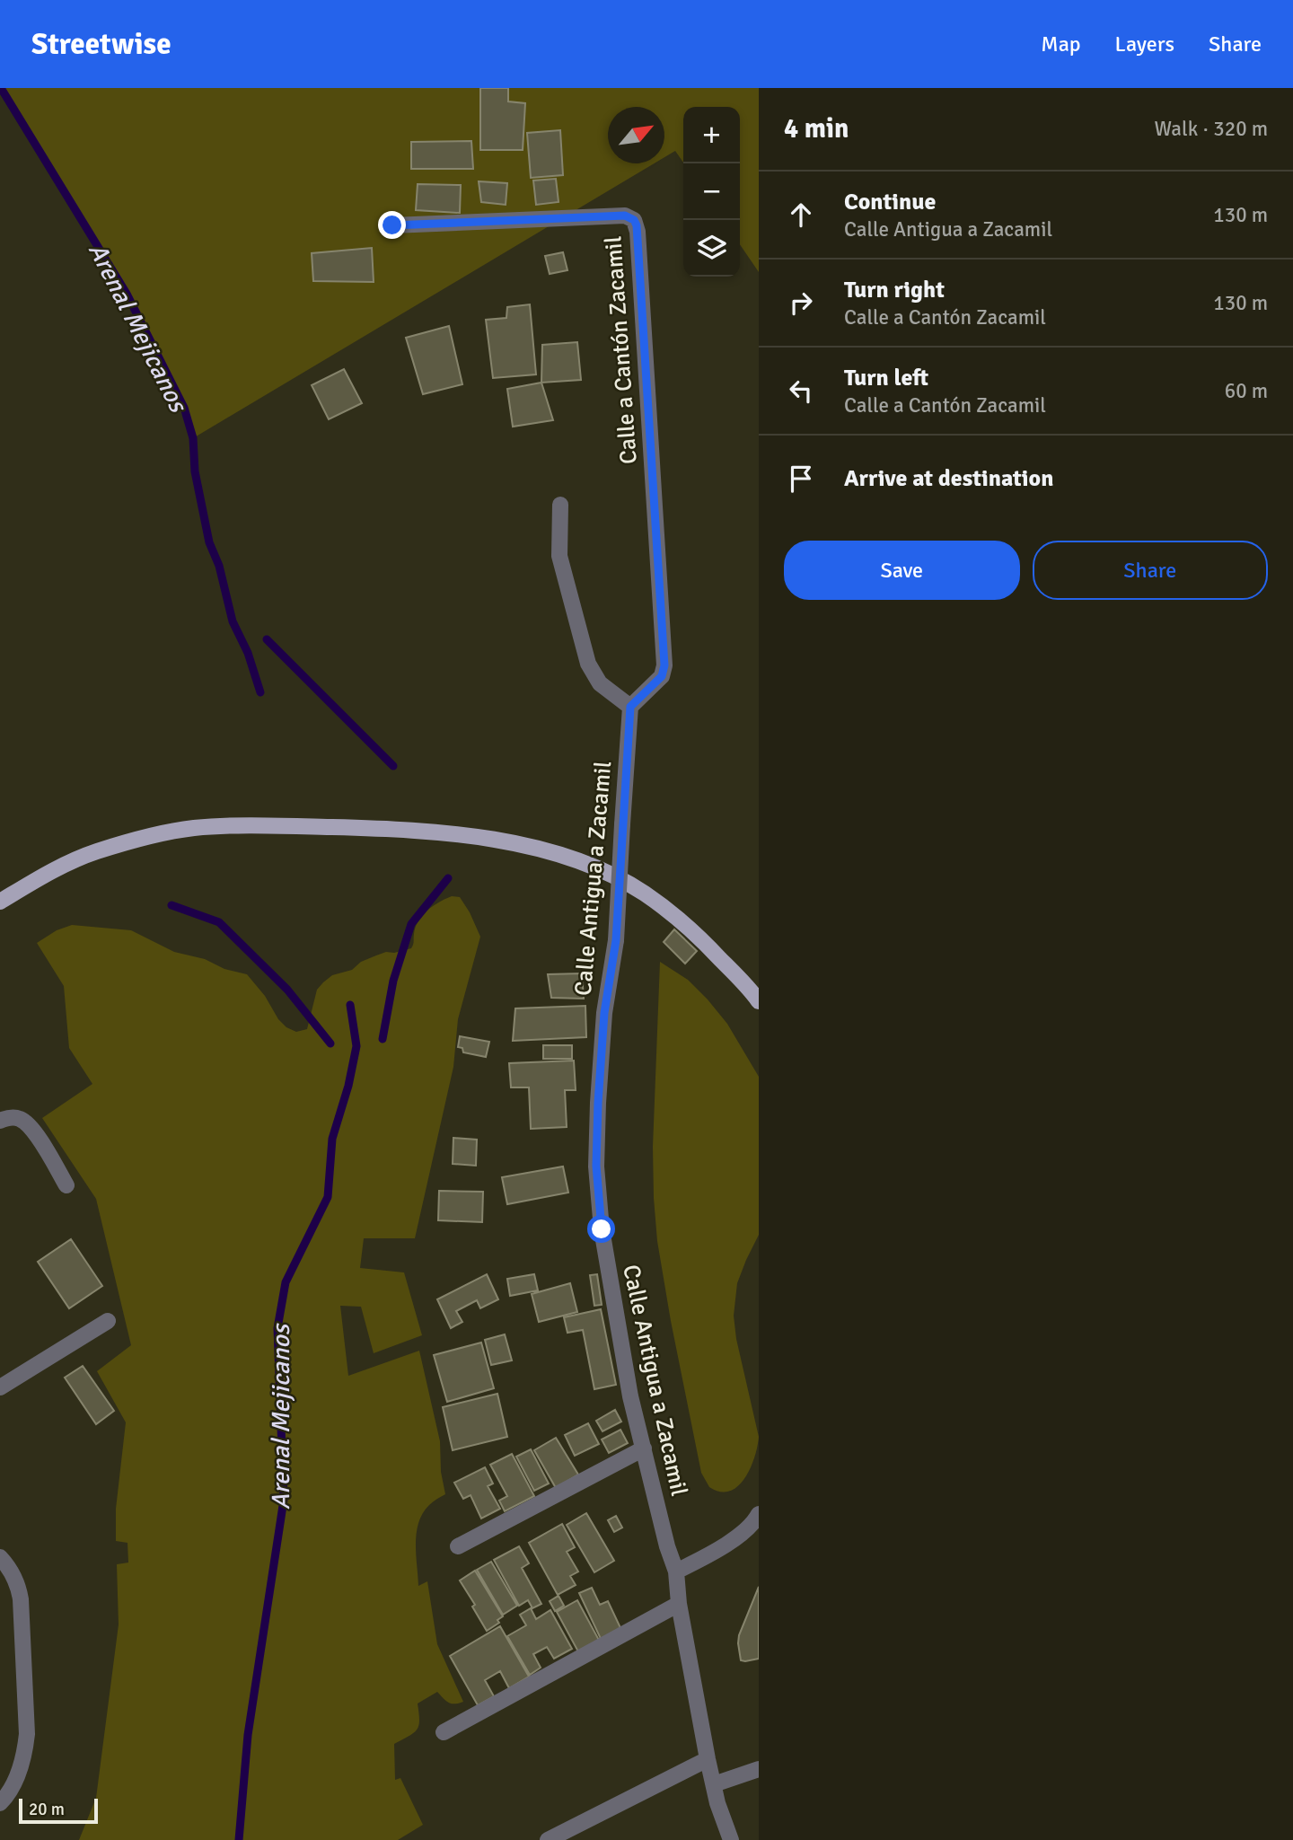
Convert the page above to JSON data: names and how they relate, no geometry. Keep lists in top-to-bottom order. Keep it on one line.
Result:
{"streets":{"street":["Calle a Cantón Zacamil","Calle Antigua a Zacamil"]},"crossings":[["Calle a Cantón Zacamil","Calle Antigua a Zacamil"]],"water":["Arenal Mejicanos"],"scale_bar":"20 m","north":"top right","page":{"header":"Streetwise","nav":["Map","Layers","Share"],"heading":["4 min","Walk · 320 m"],"map_buttons":["+","−"],"list":[["Continue","Calle Antigua a Zacamil","130 m"],["Turn right","Calle a Cantón Zacamil","130 m"],["Turn left","Calle a Cantón Zacamil","60 m"],"Arrive at destination"],"buttons":["Save","Share"],"scale":"20 m"}}
